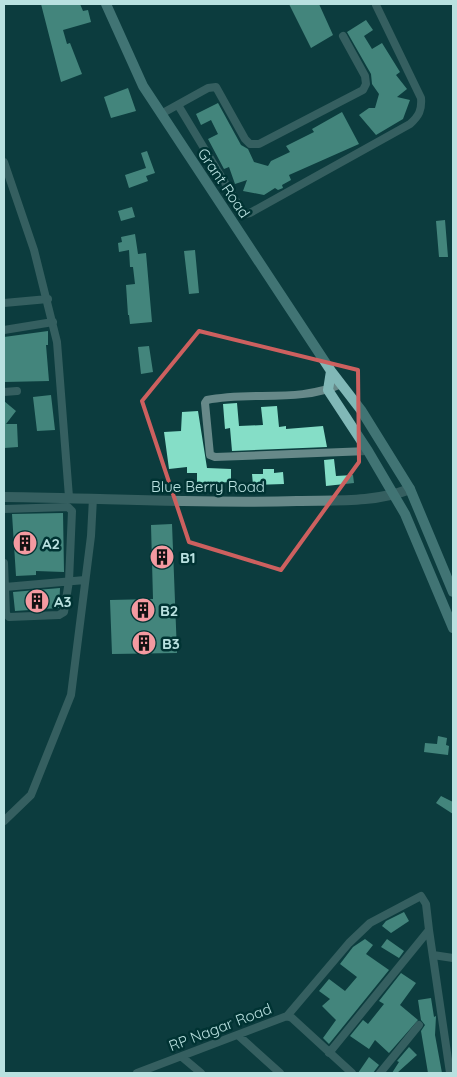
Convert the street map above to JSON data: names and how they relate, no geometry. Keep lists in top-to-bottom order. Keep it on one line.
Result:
{"streets":{"main road":["Grant Road"],"street":["Blue Berry Road","RP Nagar Road"]},"crossings":[["Grant Road","Blue Berry Road"]],"places":{"building":["A2","B1","A3","B2","B3"]}}
